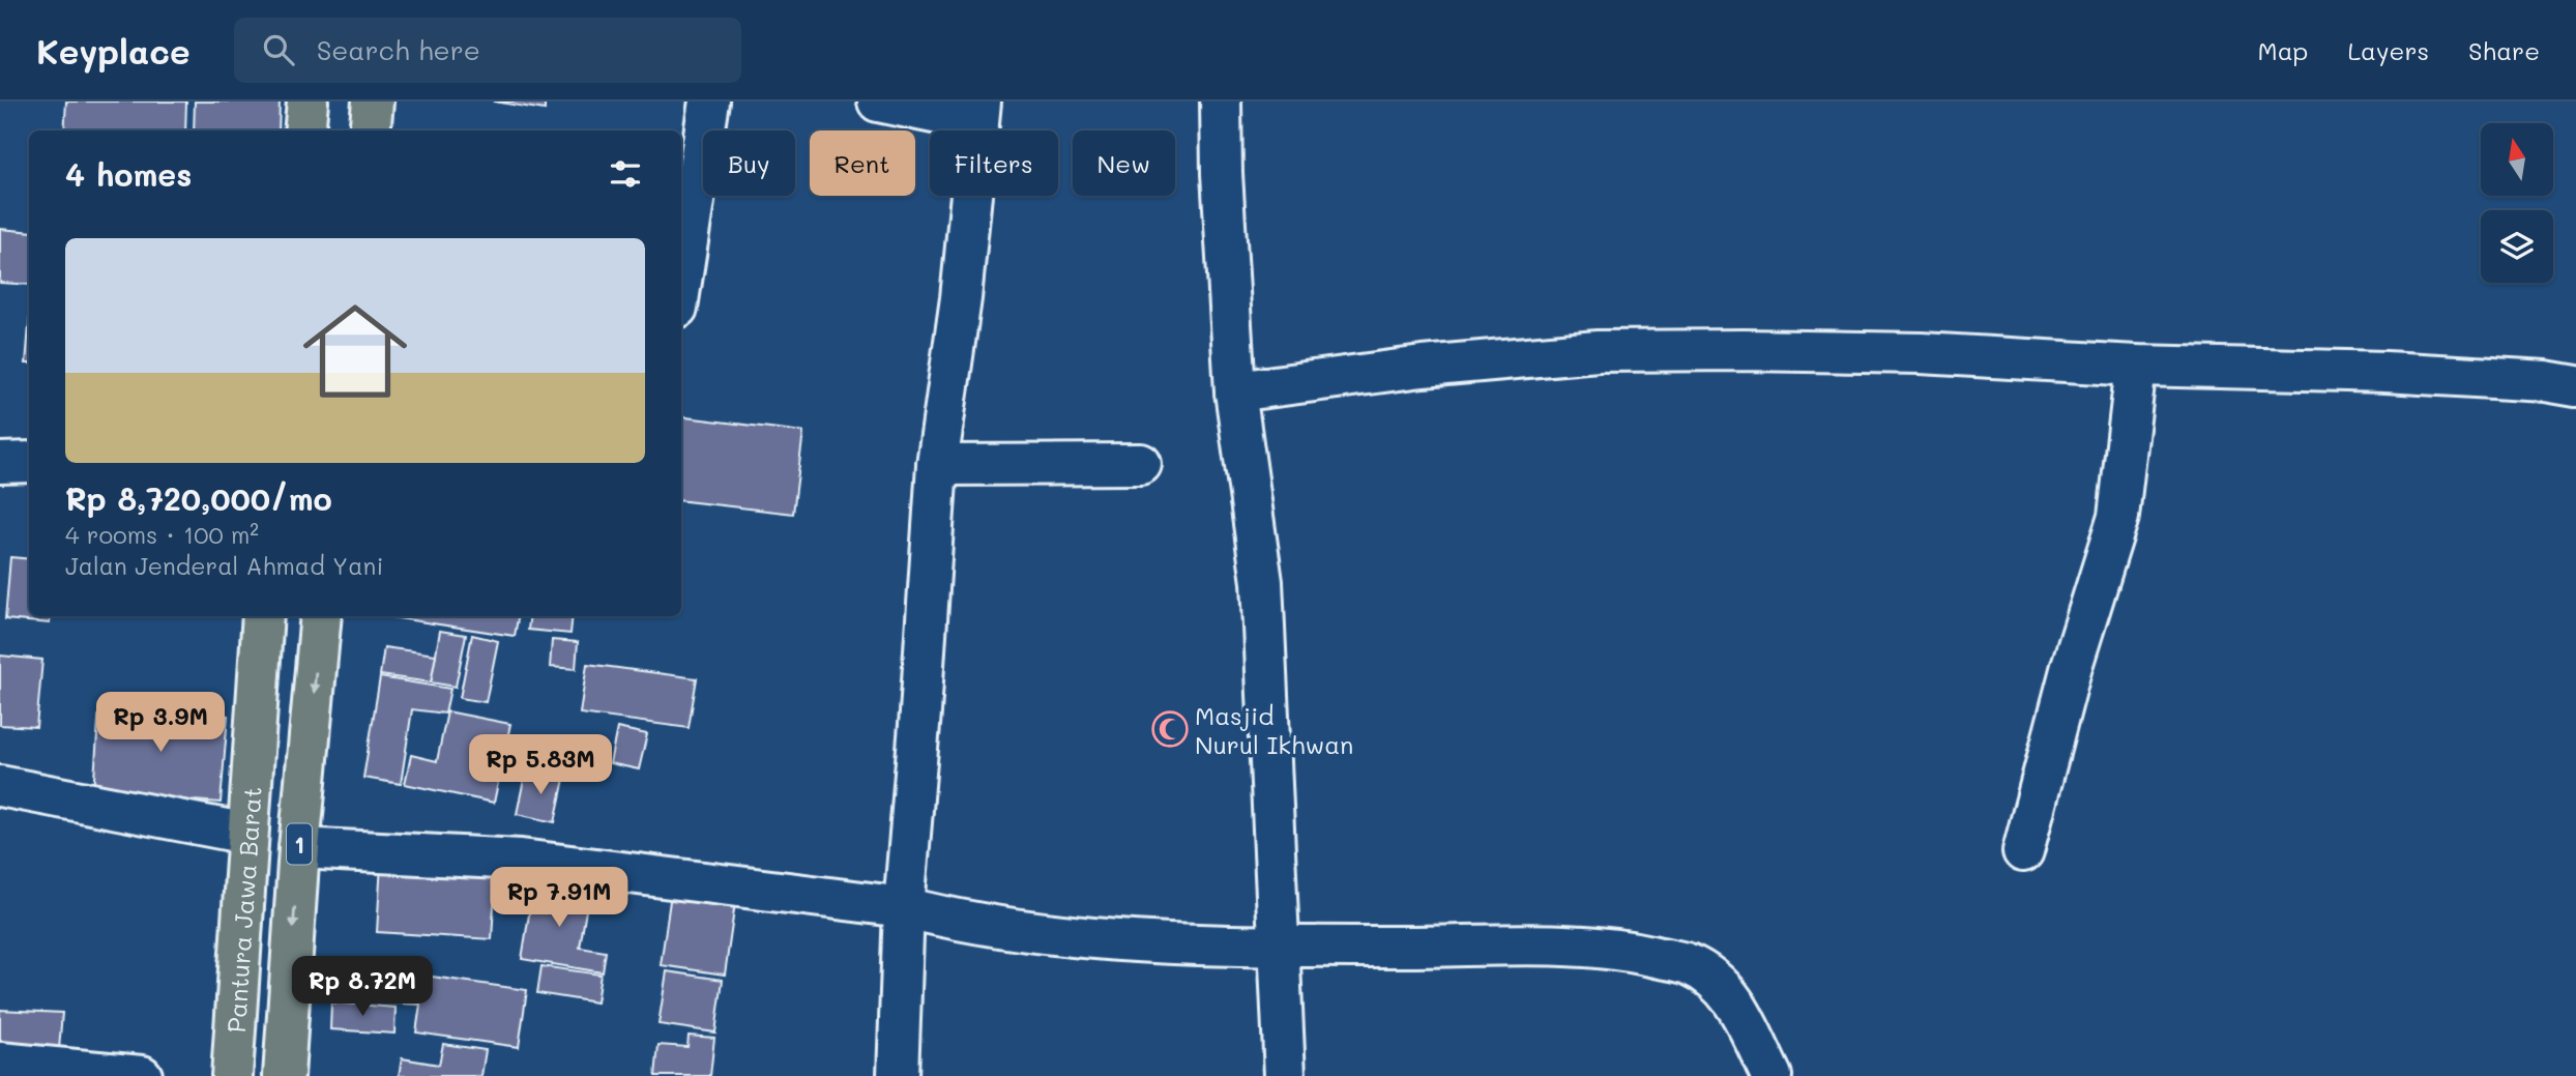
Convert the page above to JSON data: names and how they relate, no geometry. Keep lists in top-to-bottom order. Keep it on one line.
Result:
{"streets":{"highway":["1","Pantura Jawa Barat"]},"places":{"mosque":["Masjid Nurul Ikhwan"]},"north":"top","page":{"header":"Keyplace","search":"Search here","nav":["Map","Layers","Share"],"chip":["Buy","Rent","Filters","New"],"heading":"4 homes","list":[{"name":"Rp 8,720,000/mo","note":"4 rooms · 100 m² · Jalan Jenderal Ahmad Yani"}],"price":["Rp 3.9M","Rp 5.83M","Rp 7.91M","Rp 8.72M"]}}
